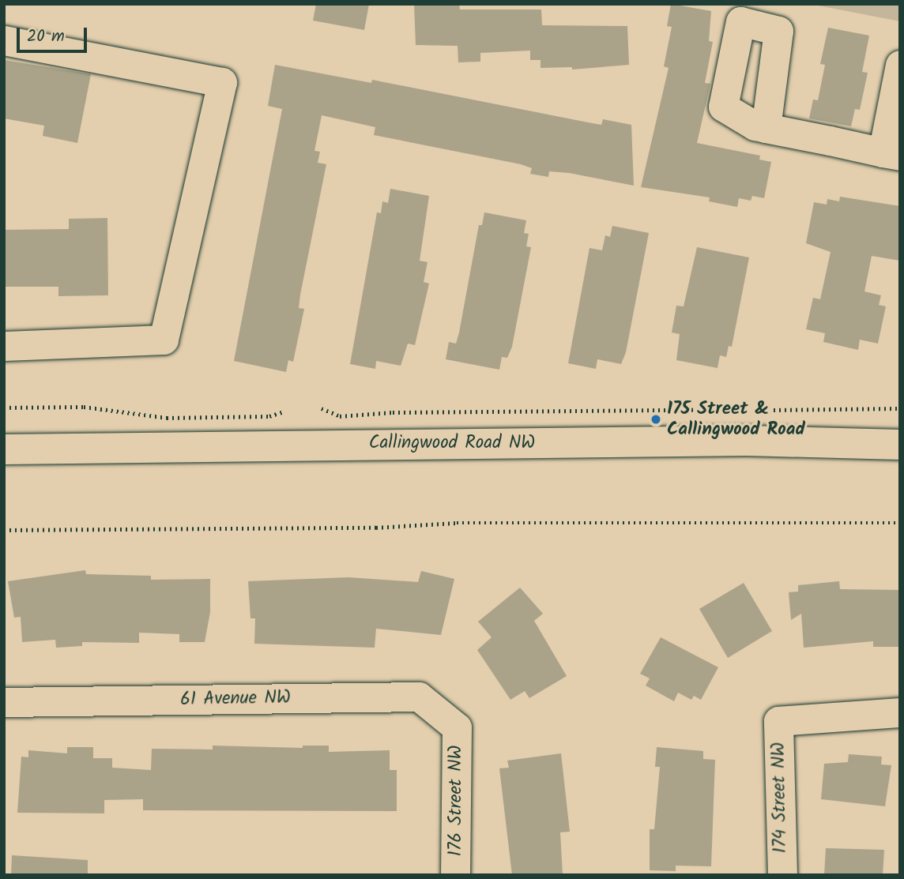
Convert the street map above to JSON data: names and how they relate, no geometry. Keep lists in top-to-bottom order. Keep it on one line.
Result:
{"streets":{"main road":["Callingwood Road NW"],"street":["61 Avenue NW","174 Street NW","176 Street NW"]},"crossings":[["61 Avenue NW","176 Street NW"]],"places":["175 Street & Callingwood Road"],"scale_bar":"20 m"}
